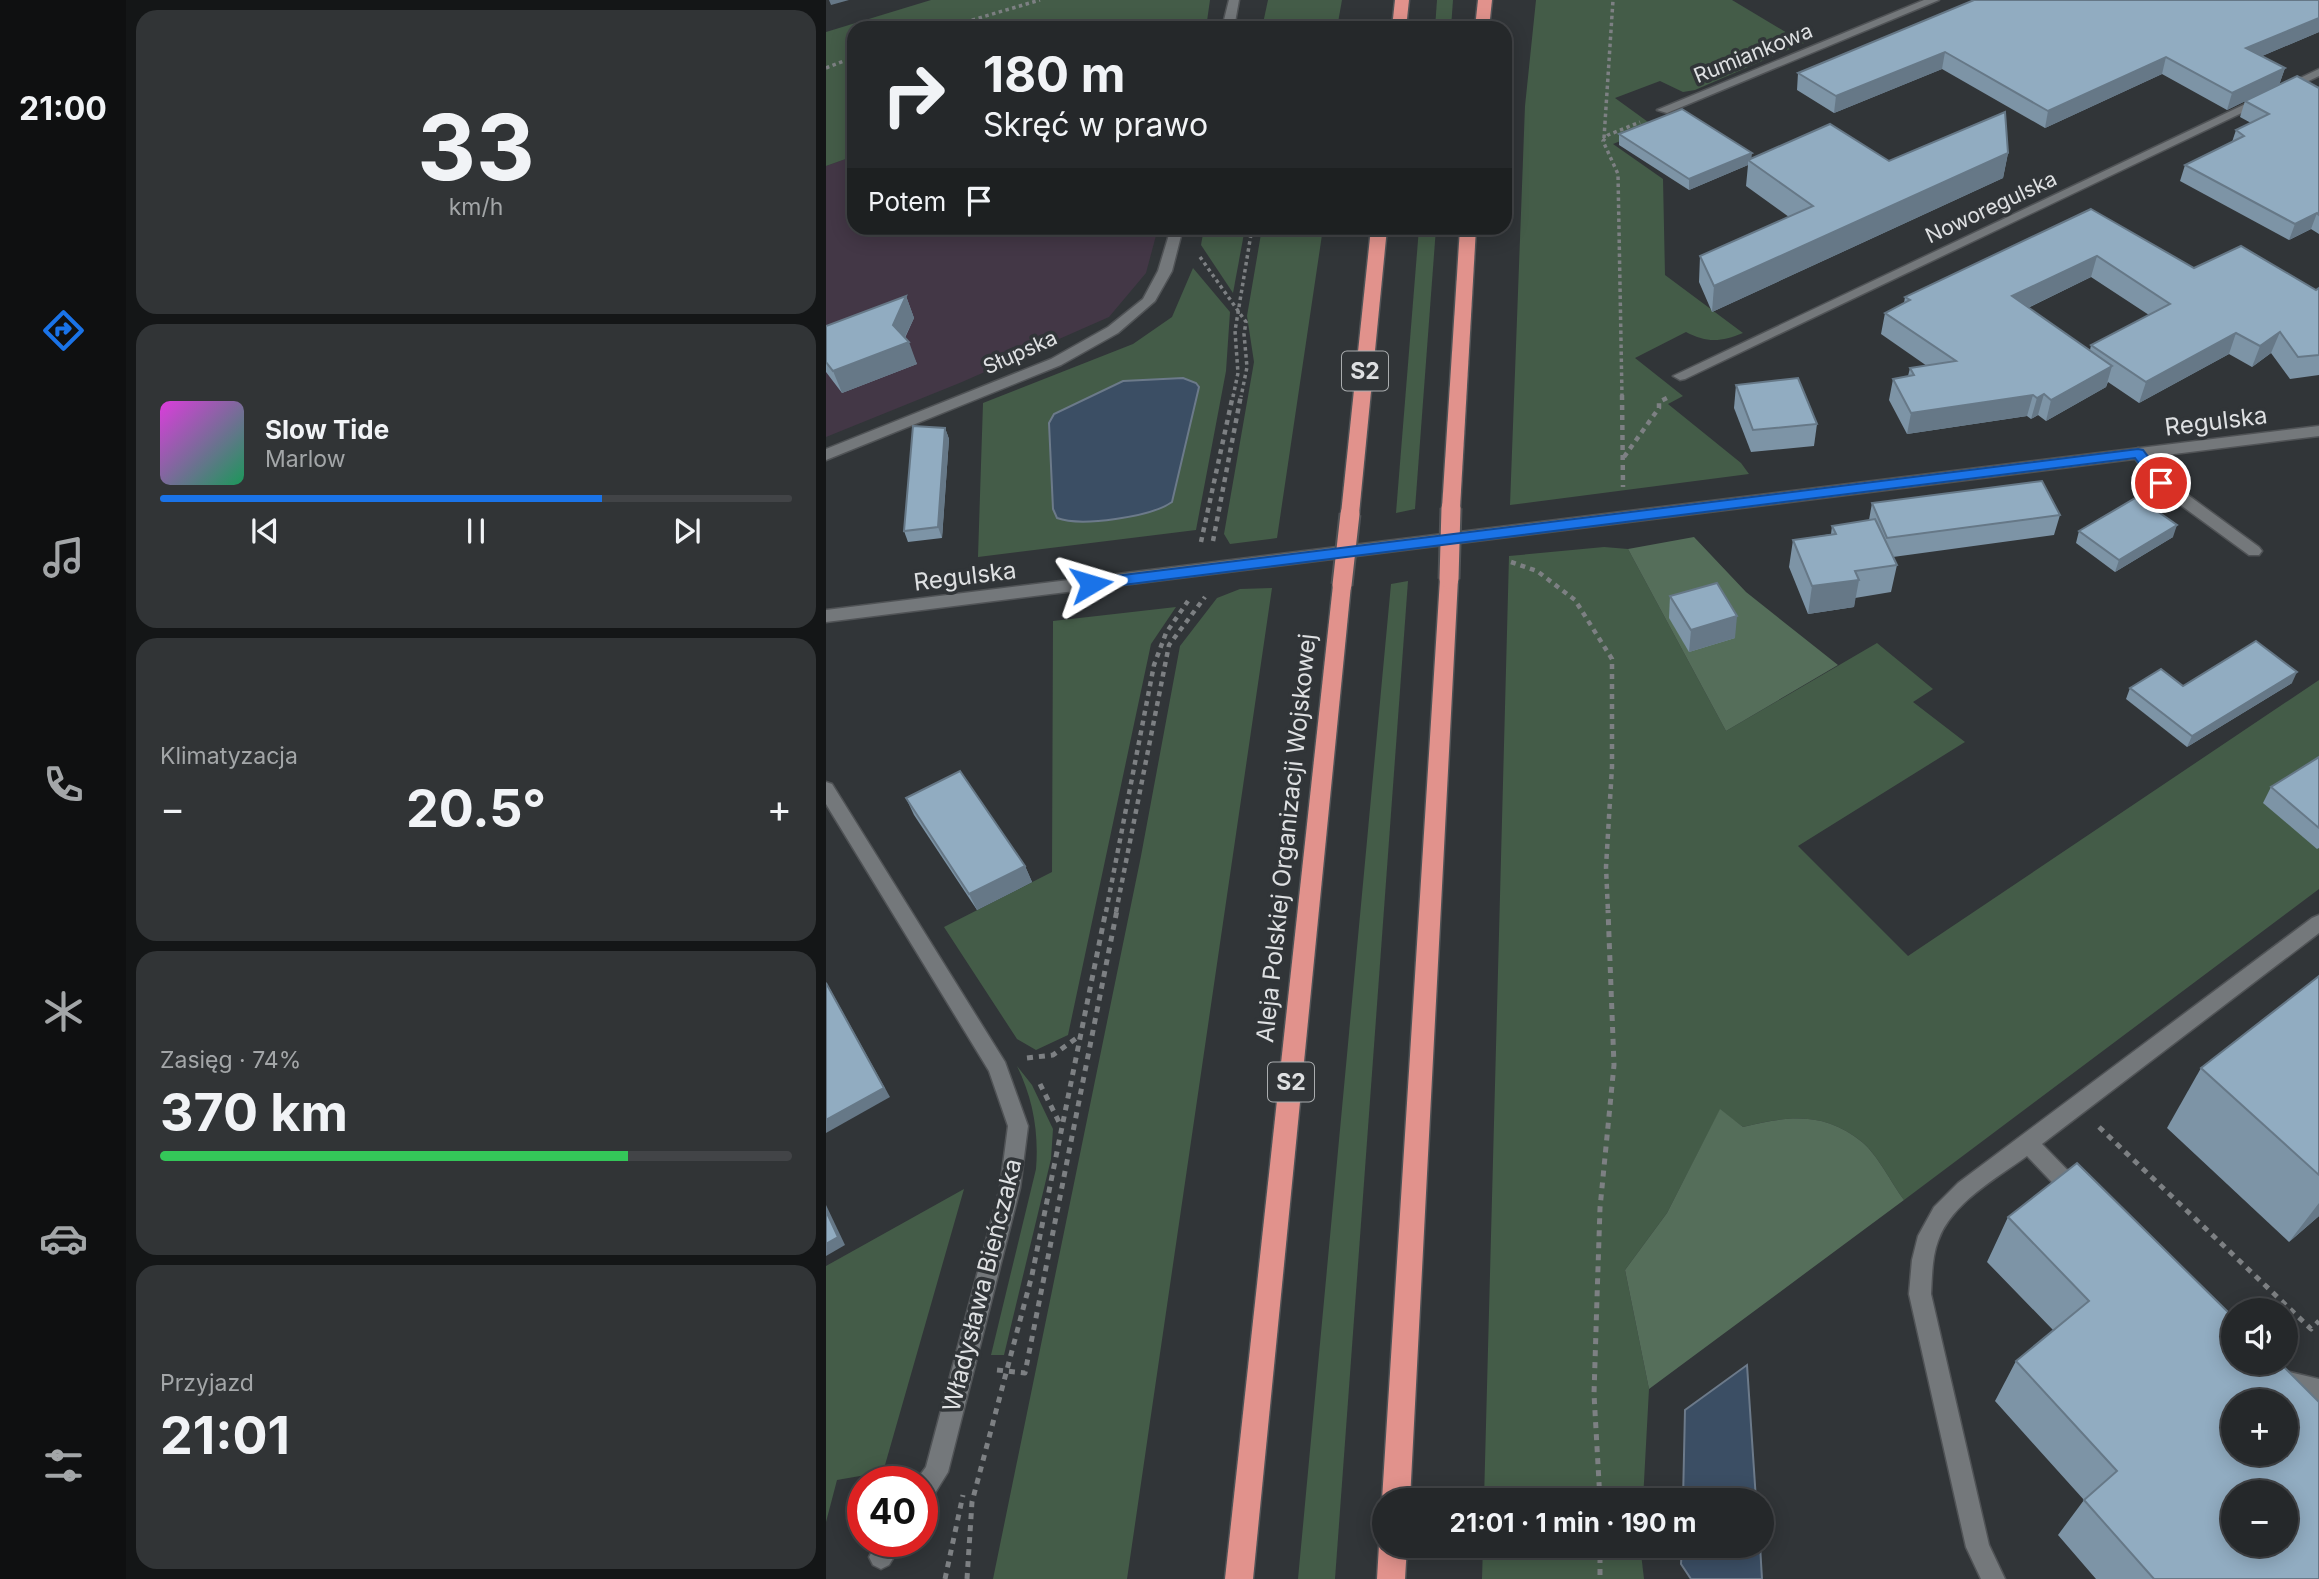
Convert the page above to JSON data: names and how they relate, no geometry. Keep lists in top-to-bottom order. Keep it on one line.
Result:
{"streets":{"highway":["S2","Aleja Polskiej Organizacji Wojskowej"],"street":["Rumiankowa","Noworegulska","Słupska","Regulska","Władysława Bieńczaka"]},"page":{"tabs":"21:00","tile":[["33","km/h"],"Klimatyzacja",["Zasięg · 74%","370 km"],["Przyjazd","21:01"]],"turn":["180 m","Skręć w prawo"],"then":"Potem","song":["Slow Tide","Marlow"],"heat":["−","20.5°","+"],"map_buttons":["+","−"],"limit":"40","trip":"21:01 · 1 min · 190 m"}}
